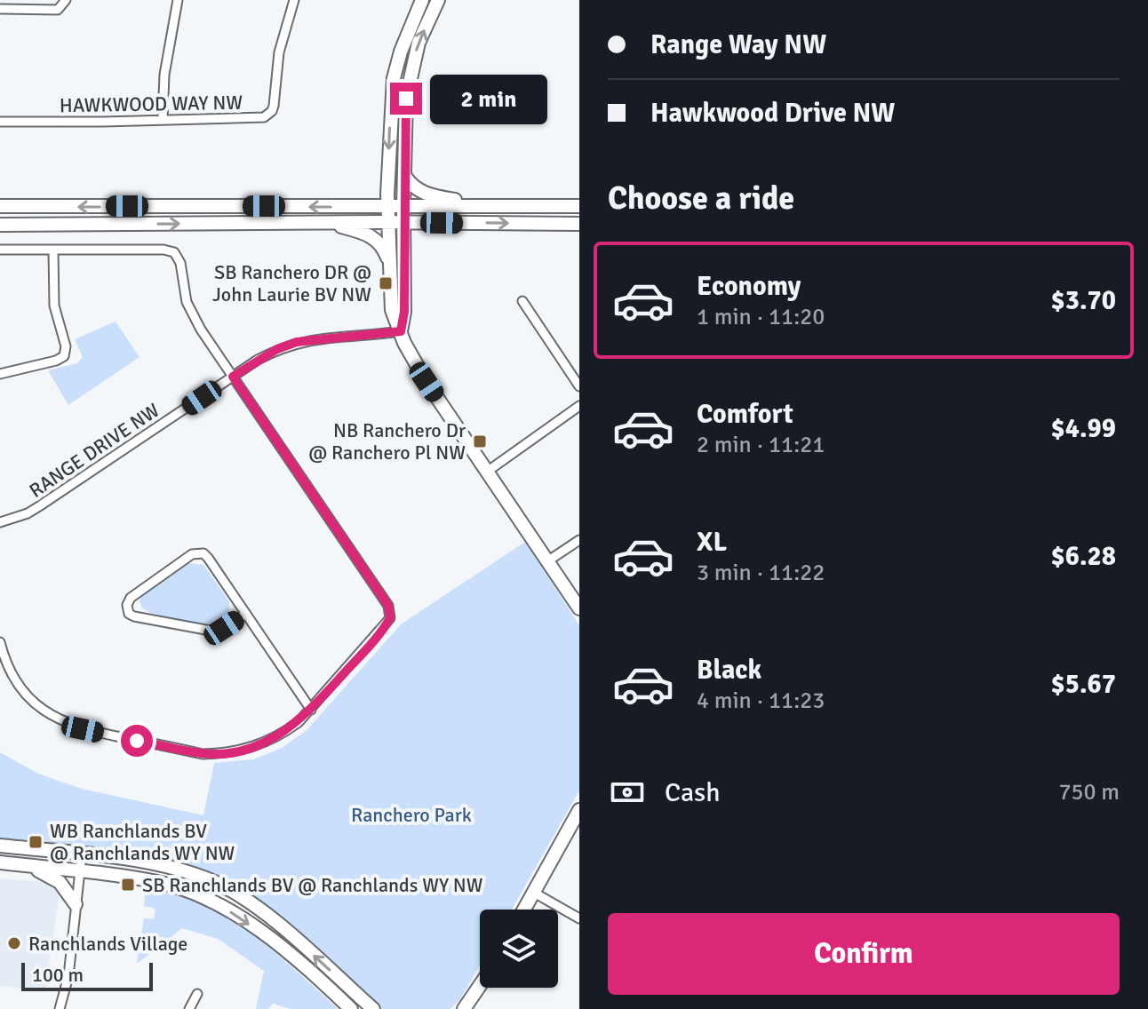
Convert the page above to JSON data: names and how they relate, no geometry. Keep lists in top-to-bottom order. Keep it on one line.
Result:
{"streets":{"street":["HAWKWOOD WAY NW","RANGE DRIVE NW"]},"parks":["Ranchero Park"],"places":{"transit":["SB Ranchero DR @ John Laurie BV NW","NB Ranchero Dr @ Ranchero Pl NW","WB Ranchlands BV @ Ranchlands WY NW","SB Ranchlands BV @ Ranchlands WY NW"],"other":["Ranchlands Village"]},"scale_bar":"100 m","page":{"banner":["Range Way NW","Hawkwood Drive NW"],"bubble":"2 min","heading":"Choose a ride","list":[{"name":"Economy","note":"1 min · 11:20","value":"$3.70"},{"name":"Comfort","note":"2 min · 11:21","value":"$4.99"},{"name":"XL","note":"3 min · 11:22","value":"$6.28"},{"name":"Black","note":"4 min · 11:23","value":"$5.67"}],"pay":["Cash","750 m"],"buttons":"Confirm","scale":"100 m"}}
